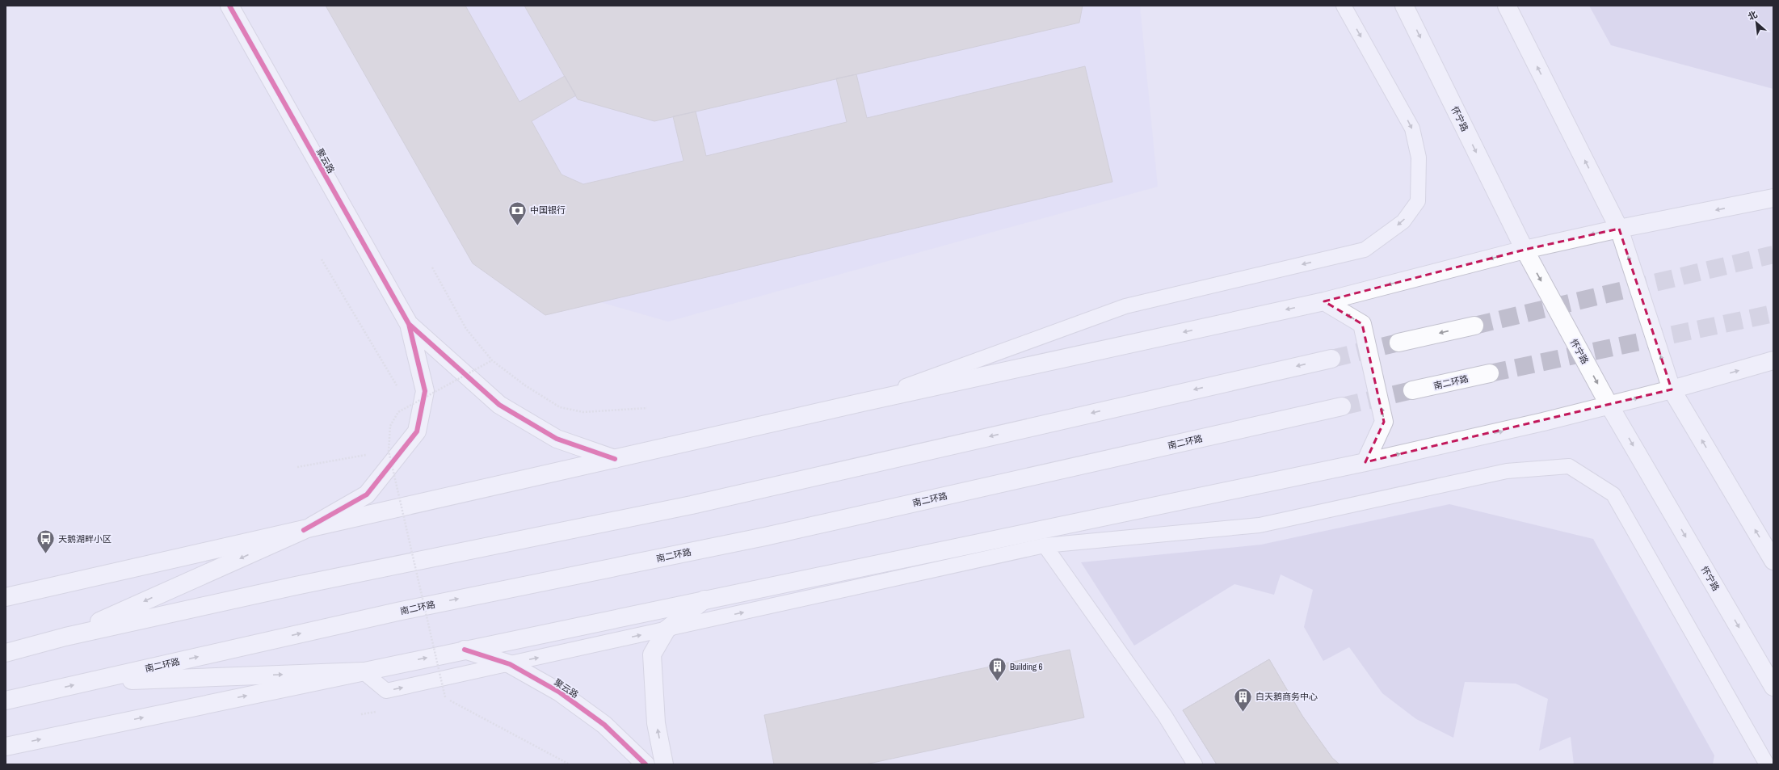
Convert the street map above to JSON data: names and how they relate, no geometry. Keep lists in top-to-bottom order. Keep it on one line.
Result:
{"streets":{"main road":["怀宁路","聚云路","南二环路"]},"places":{"bank":["中国银行"],"bus stop":["天鹅湖畔小区"],"building":["Building 6","白天鹅商务中心"]},"north":"top left"}
